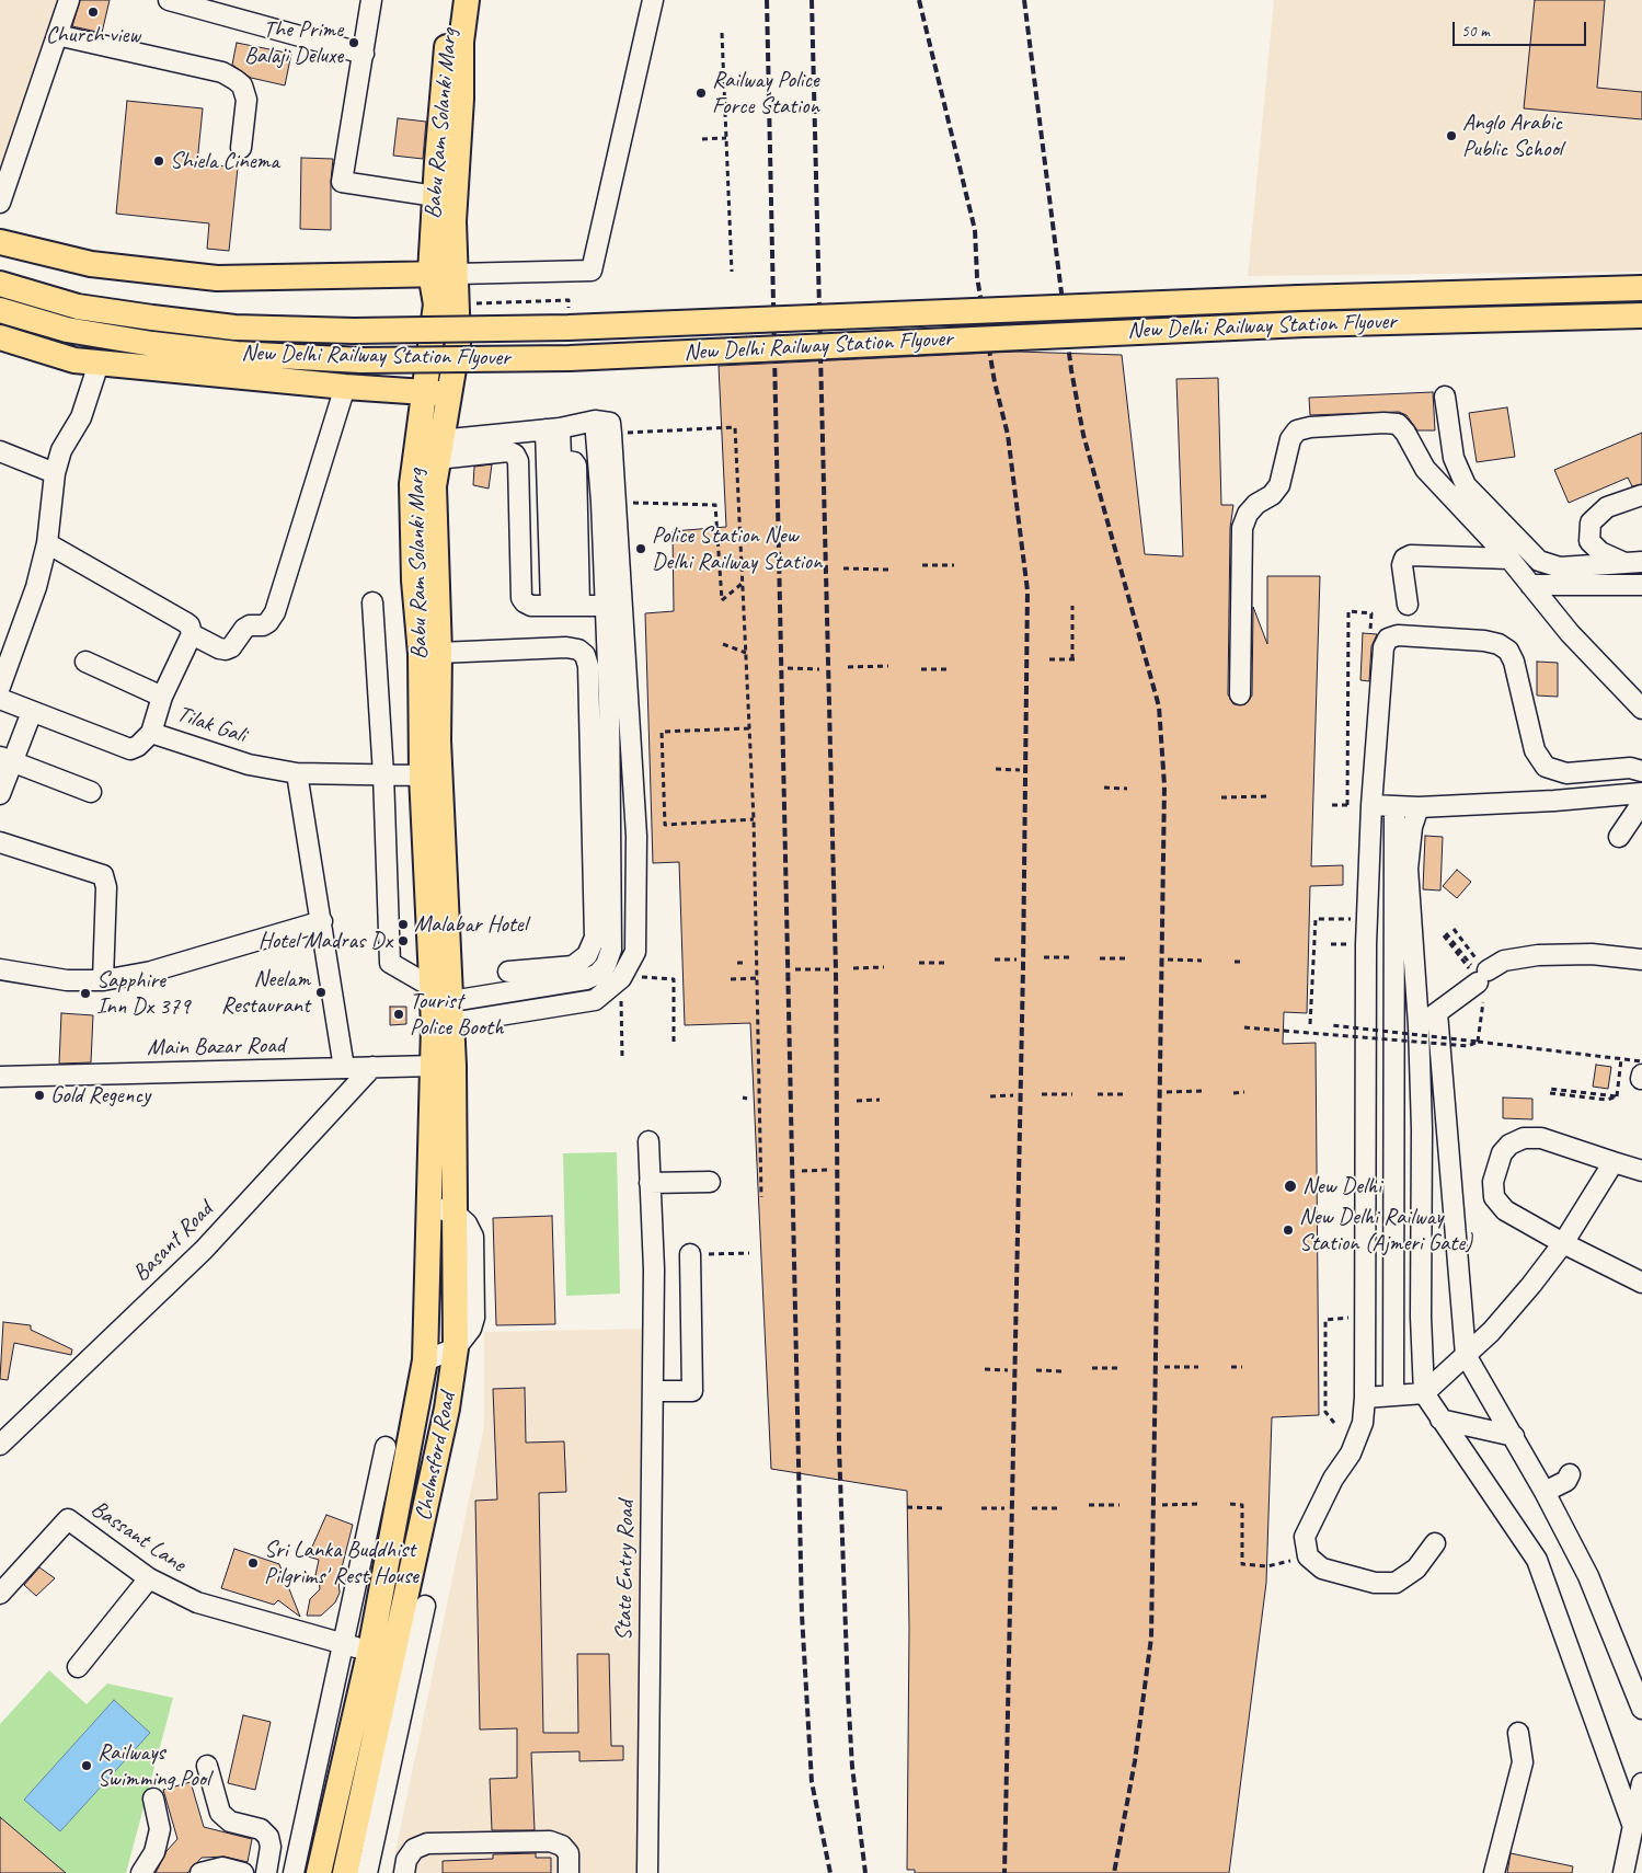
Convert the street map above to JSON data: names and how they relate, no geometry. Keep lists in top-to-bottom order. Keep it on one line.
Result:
{"streets":{"main road":["Babu Ram Solanki Marg","New Delhi Railway Station Flyover","Chelmsford Road"],"street":["Tilak Gali","Main Bazar Road","Basant Road","Bassant Lane","State Entry Road"]},"crossings":[["Babu Ram Solanki Marg","Tilak Gali"],["Babu Ram Solanki Marg","Main Bazar Road"],["Babu Ram Solanki Marg","Chelmsford Road"],["Main Bazar Road","Basant Road"],["Main Bazar Road","Chelmsford Road"],["Chelmsford Road","Bassant Lane"]],"places":["Church view","The Prime Balaji Deluxe","Railway Police Force Station","Anglo Arabic Public School","Shiela Cinema","Police Station New Delhi Railway Station","Malabar Hotel","Hotel Madras Dx","Neelam Restaurant","Sapphire Inn Dx 379","Tourist Police Booth","Gold Regency","New Delhi","New Delhi Railway Station (Ajmeri Gate)","Sri Lanka Buddhist Pilgrims' Rest House","Railways Swimming Pool"],"scale_bar":"50 m"}
